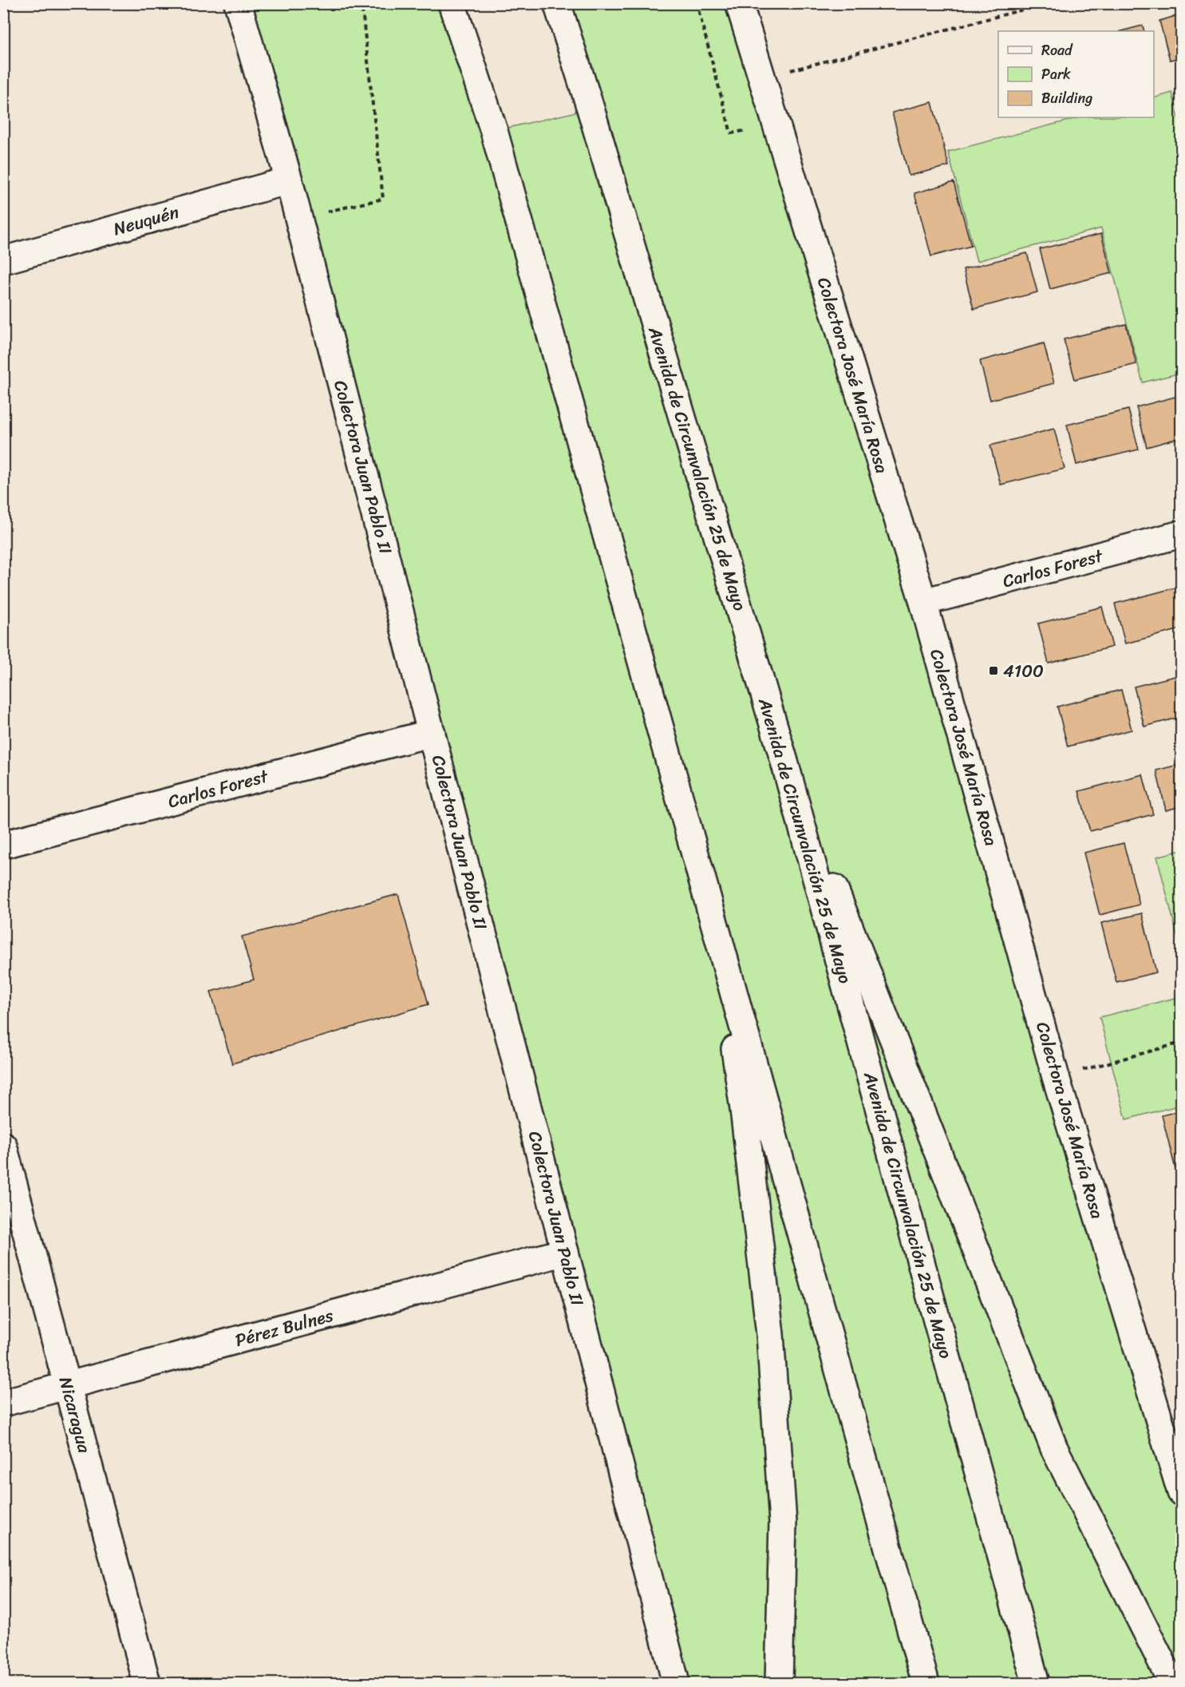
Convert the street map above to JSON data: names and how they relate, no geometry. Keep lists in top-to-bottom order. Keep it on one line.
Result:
{"streets":{"main road":["Neuquén","Colectora José María Rosa","Colectora Juan Pablo II","Avenida de Circunvalación 25 de Mayo","Carlos Forest","Pérez Bulnes","Nicaragua"]},"crossings":[["Neuquén","Colectora Juan Pablo II"],["Colectora José María Rosa","Carlos Forest"],["Colectora Juan Pablo II","Carlos Forest"],["Colectora Juan Pablo II","Pérez Bulnes"],["Pérez Bulnes","Nicaragua"]],"places":{"transit":["4100"]},"legend":["Road","Park","Building"]}
